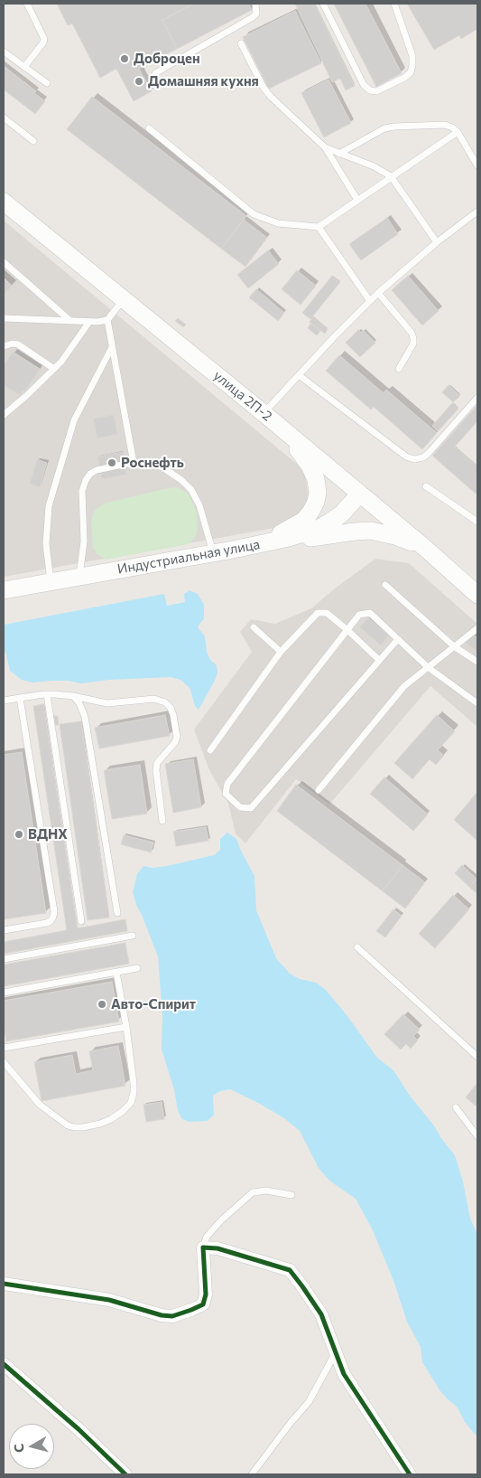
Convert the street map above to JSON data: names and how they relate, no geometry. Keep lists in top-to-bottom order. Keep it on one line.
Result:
{"streets":{"main road":["улица 2П-2","Индустриальная улица"]},"crossings":[["улица 2П-2","Индустриальная улица"]],"places":["Доброцен","Домашняя кухня","Роснефть","ВДНХ","Авто-Спирит"],"north":"left"}
